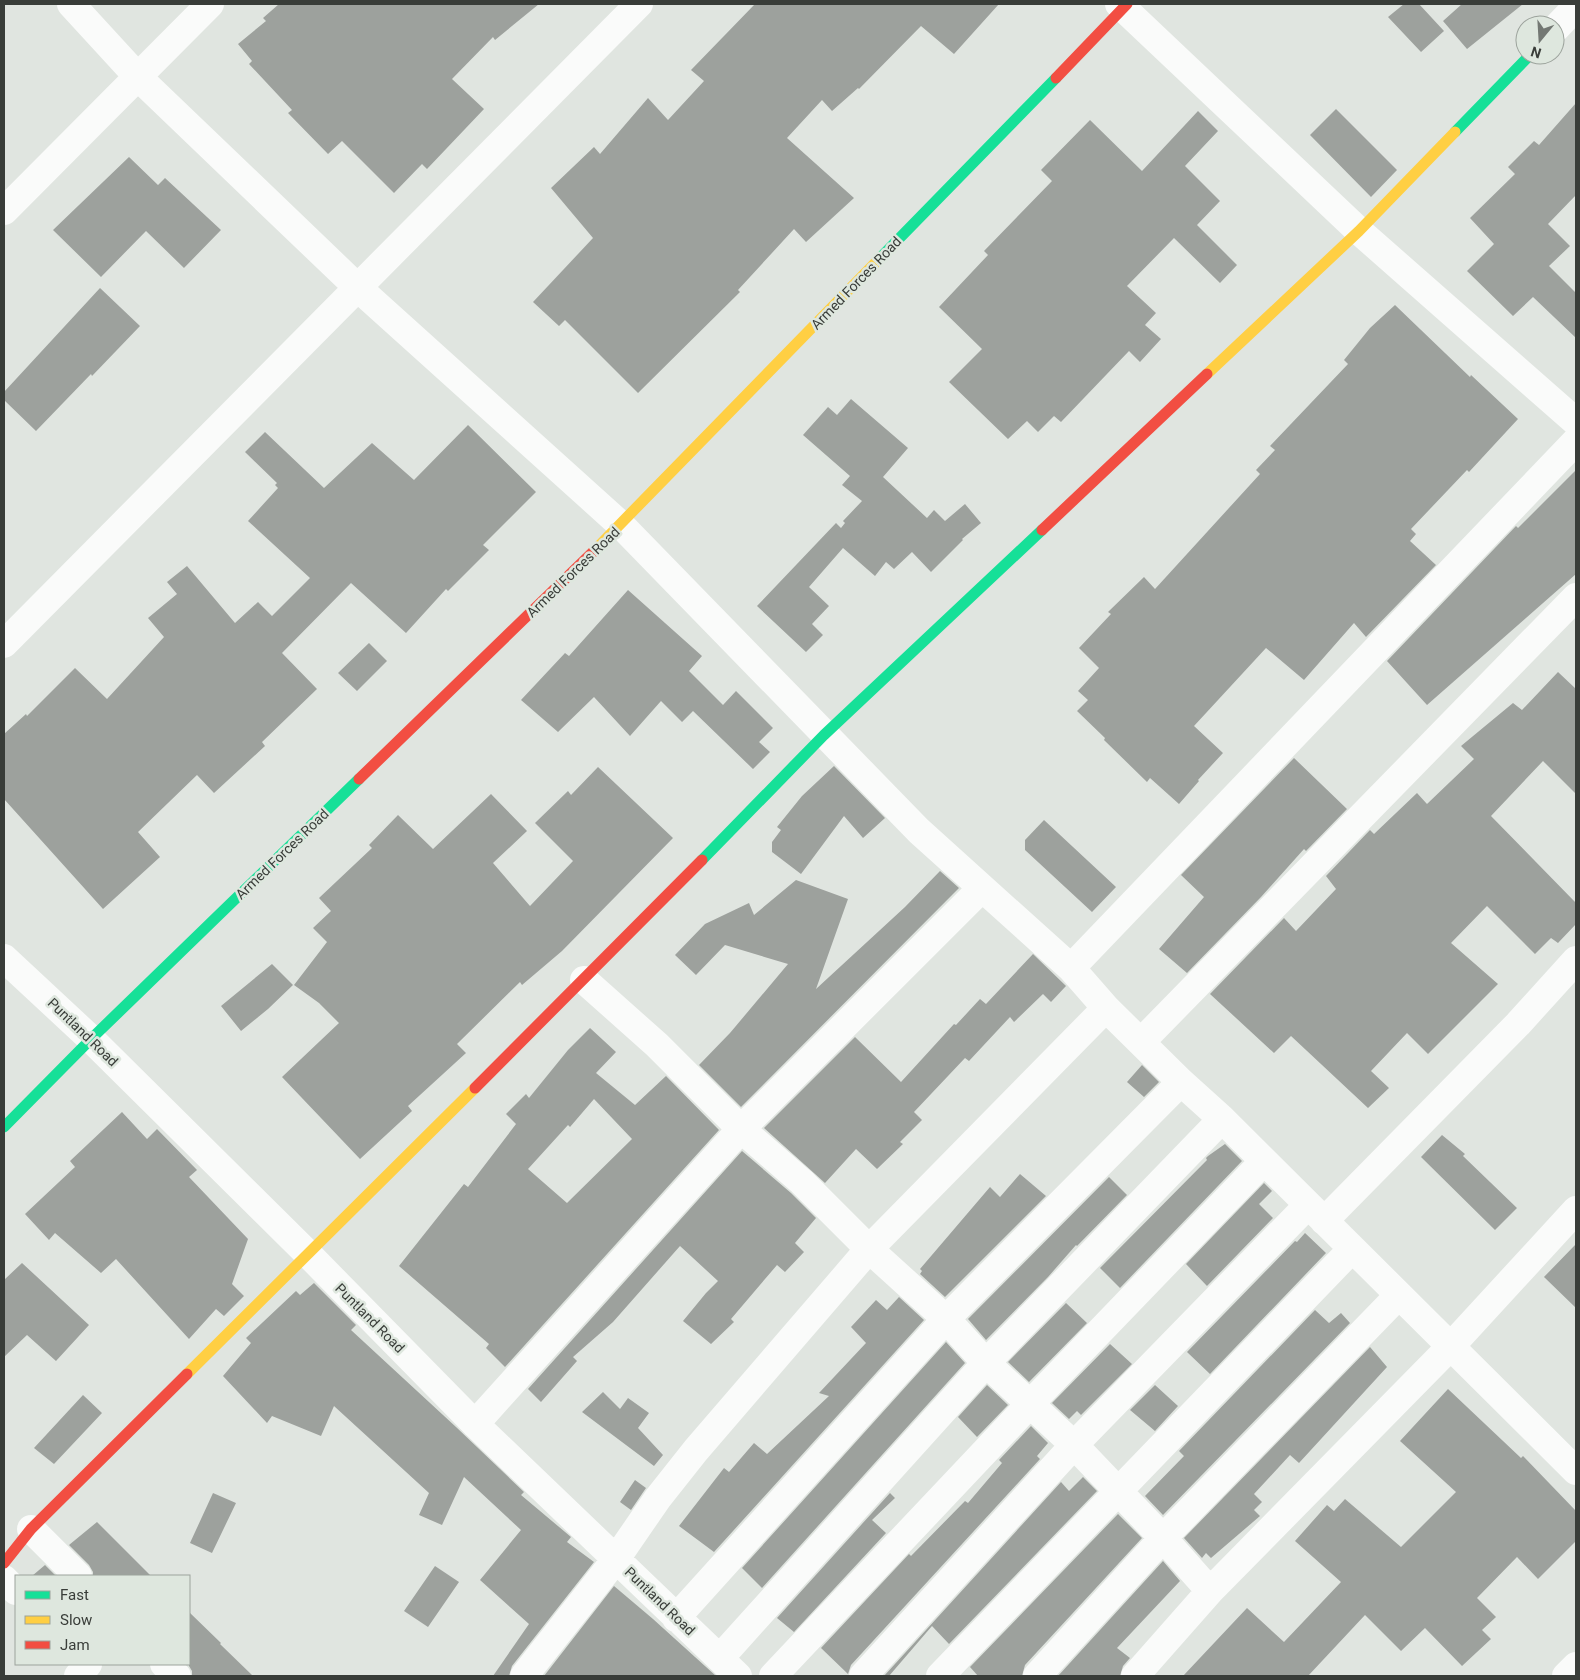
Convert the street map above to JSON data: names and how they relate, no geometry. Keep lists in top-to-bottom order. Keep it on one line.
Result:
{"streets":{"street":["Armed Forces Road","Puntland Road"]},"crossings":[["Armed Forces Road","Puntland Road"]],"legend":["Fast","Slow","Jam"],"north":"bottom"}
